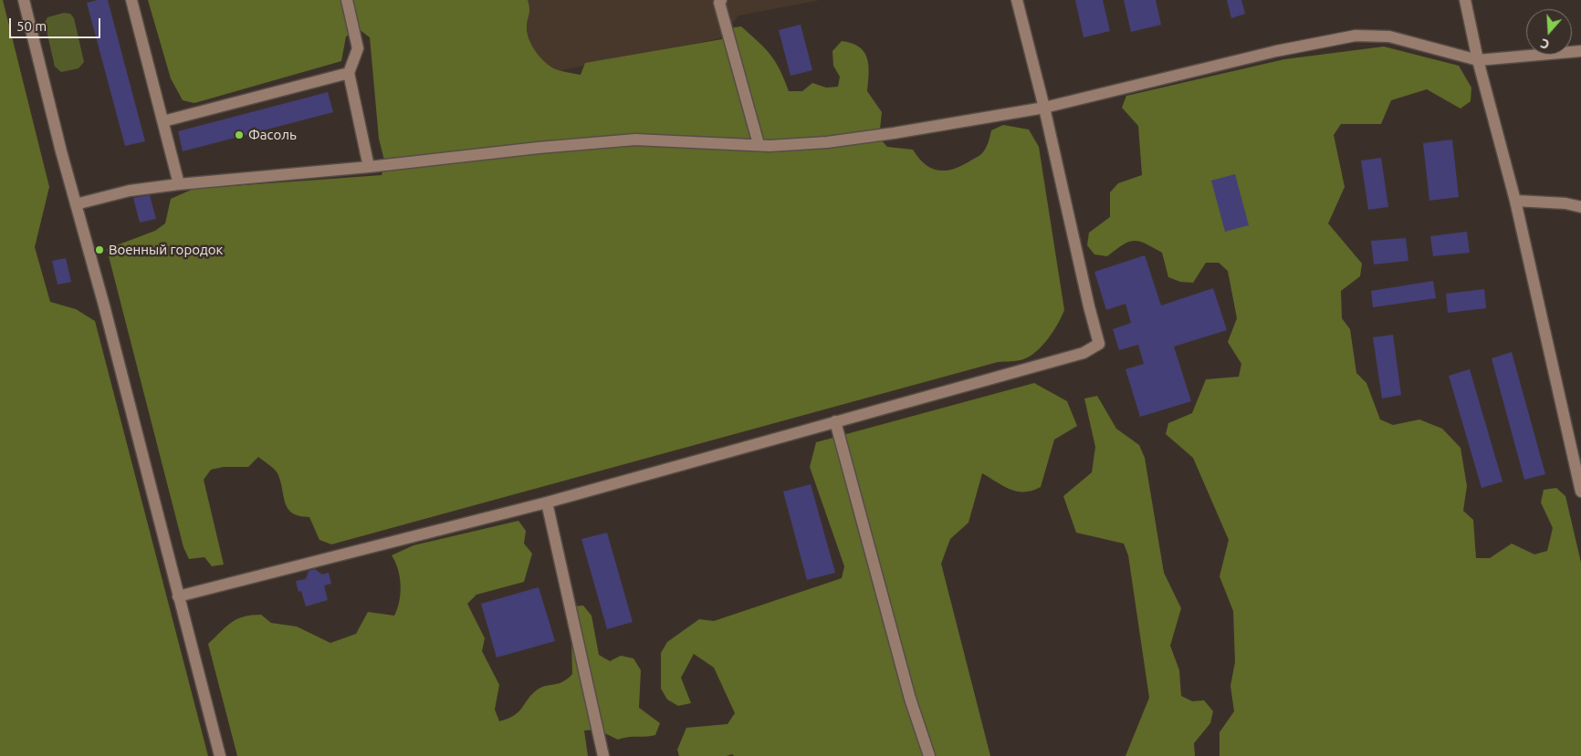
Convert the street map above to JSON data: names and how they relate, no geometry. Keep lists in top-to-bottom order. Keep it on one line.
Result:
{"places":["Фасоль","Военный городок"],"scale_bar":"50 m","north":"bottom"}
